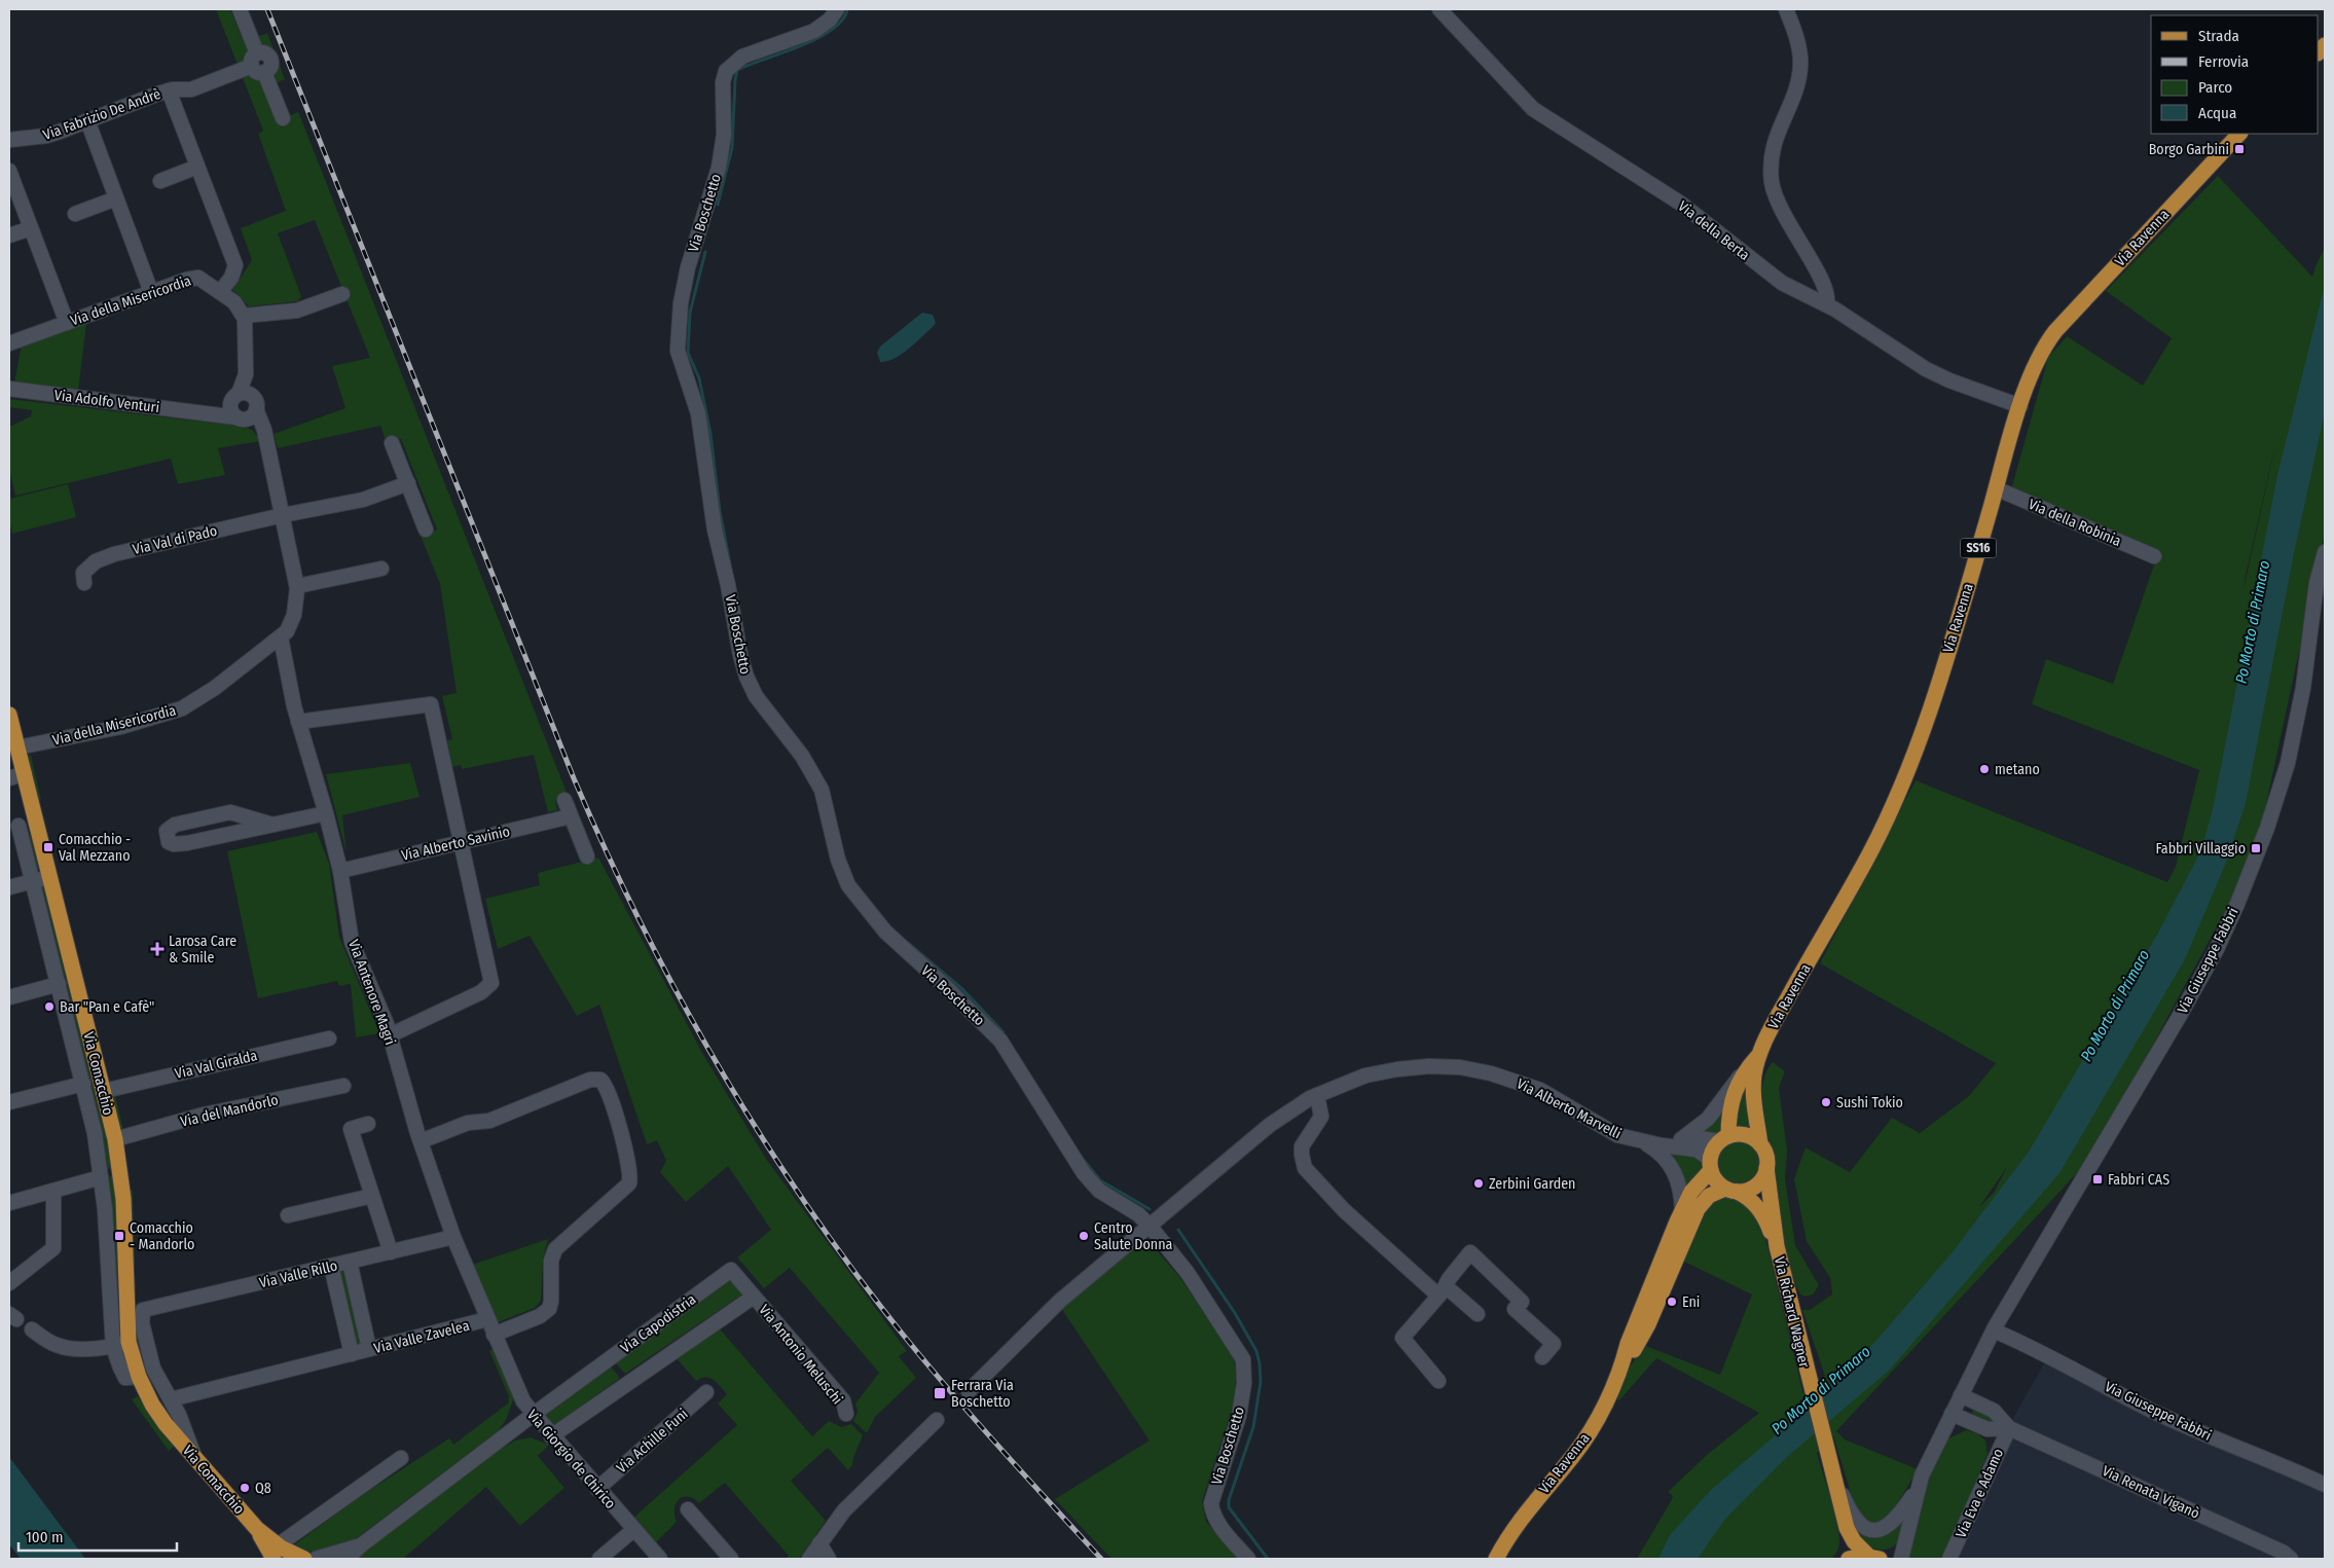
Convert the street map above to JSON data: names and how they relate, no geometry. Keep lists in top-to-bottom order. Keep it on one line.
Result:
{"streets":{"main road":["Via Ravenna","SS16","Via Comacchio","Via Richard Wagner"],"street":["Via Fabrizio De Andrè","Via Boschetto","Via della Berta","Via della Misericordia","Via Adolfo Venturi","Via della Robinia","Via Val di Pado","Via Alberto Savinio","Via Giuseppe Fabbri","Via Antenore Magri","Via Val Giralda","Via Alberto Marvelli","Via del Mandorlo","Via Valle Rillo","Via Capodistria","Via Valle Zavelea","Via Antonio Meluschi","Via Achille Funi","Via Giorgio de Chirico","Via Renata Viganò","Via Eva e Adamo"]},"crossings":[["Via Boschetto","Via Alberto Marvelli"],["Via della Berta","Via Ravenna"],["Via Ravenna","Via della Robinia"],["Via Ravenna","Via Alberto Marvelli"],["Via Ravenna","Via Richard Wagner"],["Via della Misericordia","Via Adolfo Venturi"],["Via della Misericordia","Via Val di Pado"],["Via della Misericordia","Via Comacchio"],["Via Alberto Savinio","Via Antenore Magri"],["Via Giuseppe Fabbri","Via Richard Wagner"],["Via Giuseppe Fabbri","Via Renata Viganò"],["Via Antenore Magri","Via Valle Zavelea"],["Via Val Giralda","Via Comacchio"],["Via Comacchio","Via del Mandorlo"],["Via Comacchio","Via Capodistria"],["Via Alberto Marvelli","Via Richard Wagner"],["Via Valle Rillo","Via Valle Zavelea"],["Via Capodistria","Via Antonio Meluschi"],["Via Capodistria","Via Giorgio de Chirico"],["Via Valle Zavelea","Via Giorgio de Chirico"],["Via Achille Funi","Via Giorgio de Chirico"],["Via Renata Viganò","Via Eva e Adamo"]],"water":["Po Morto di Primaro"],"places":{"transit":["Borgo Garbini","Comacchio - Val Mezzano","Fabbri Villaggio","Fabbri CAS","Comacchio - Mandorlo","Ferrara Via Boschetto"],"other":["metano","Bar \"Pan e Cafè\"","Sushi Tokio","Zerbini Garden","Centro Salute Donna","Eni","Q8"],"health":["Larosa Care & Smile"]},"legend":["Strada","Ferrovia","Parco","Acqua"],"scale_bar":"100 m"}
